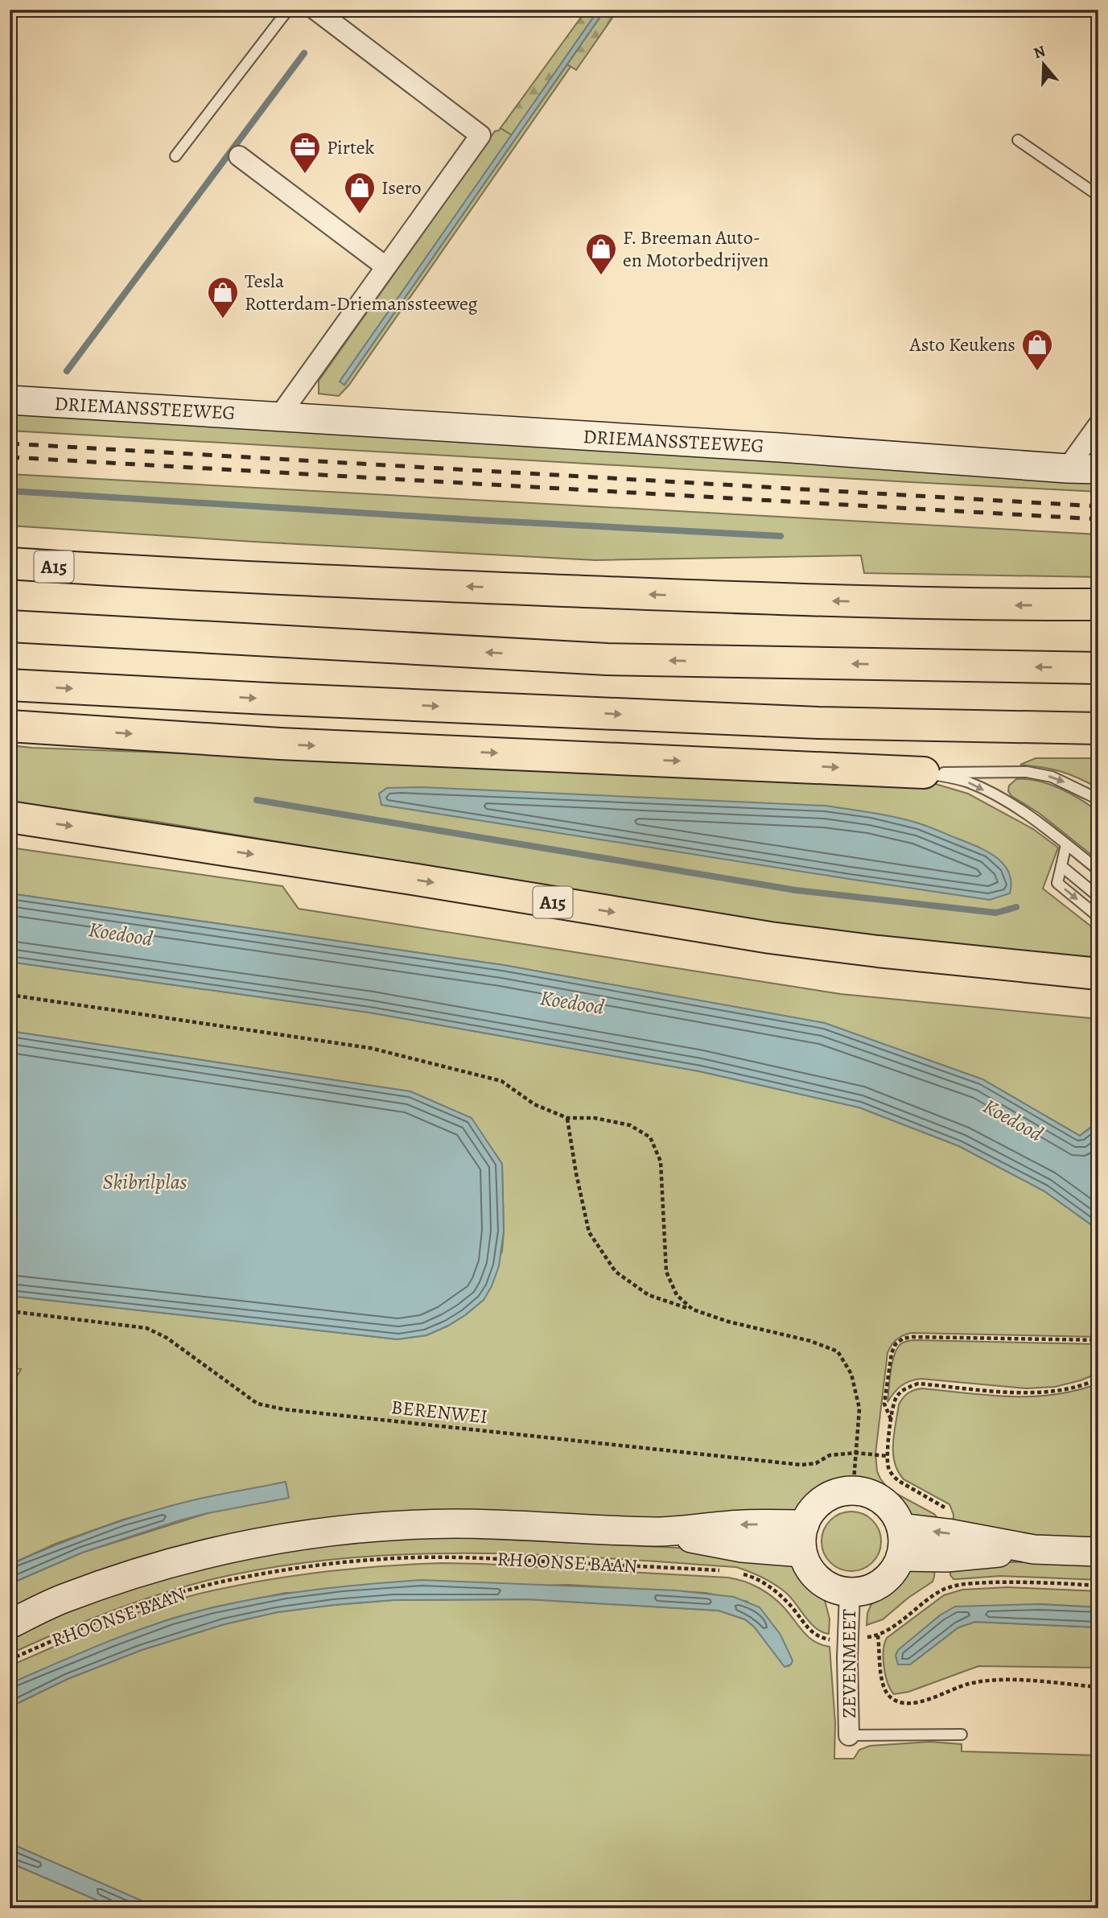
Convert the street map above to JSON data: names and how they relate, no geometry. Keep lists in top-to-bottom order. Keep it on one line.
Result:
{"streets":{"highway":["A15"],"main road":["DRIEMANSSTEEWEG","RHOONSE BAAN"],"street":["ZEVENMEET"],"path":["BERENWEI"]},"crossings":[["RHOONSE BAAN","ZEVENMEET"]],"water":["Koedood","Skibrilplas"],"places":{"office":["Pirtek"],"shop":["Isero","F. Breeman Auto- en Motorbedrijven","Tesla Rotterdam-Driemanssteeweg","Asto Keukens"]},"north":"top"}
